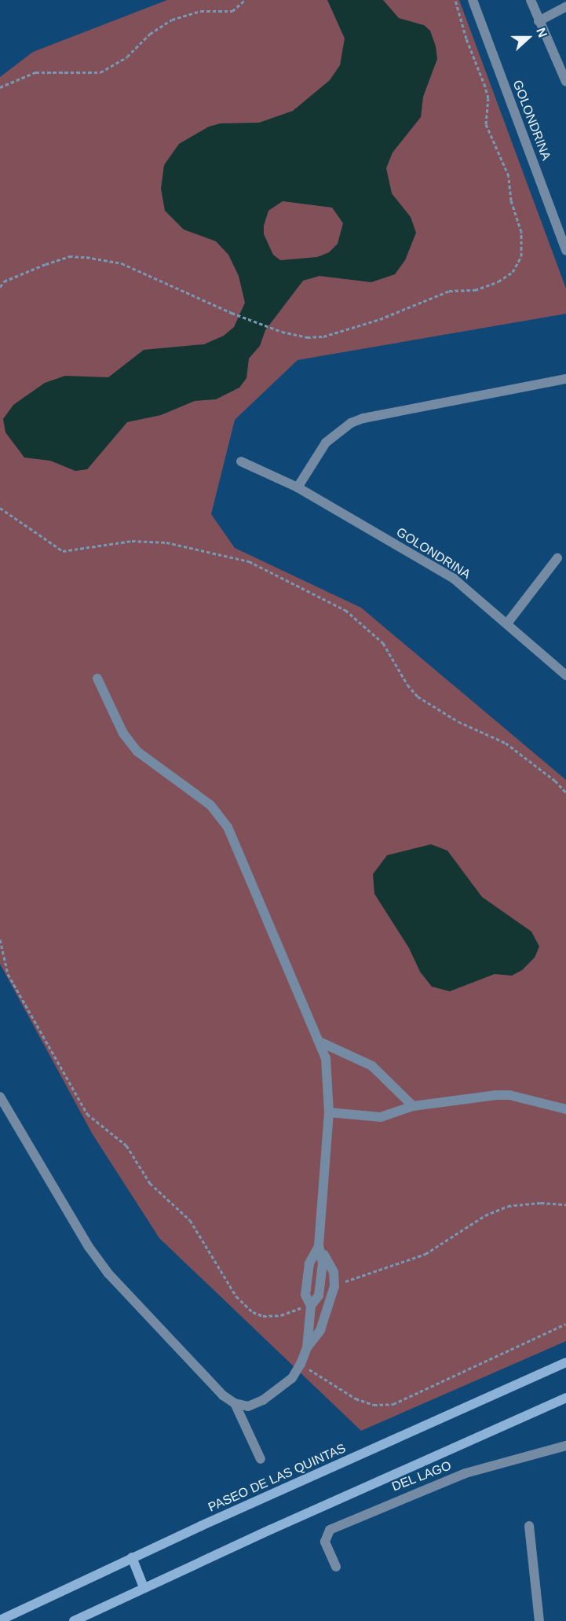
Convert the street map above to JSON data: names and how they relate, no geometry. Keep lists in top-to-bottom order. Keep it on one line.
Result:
{"streets":{"main road":["PASEO DE LAS QUINTAS"],"street":["GOLONDRINA","DEL LAGO"]},"north":"right"}
